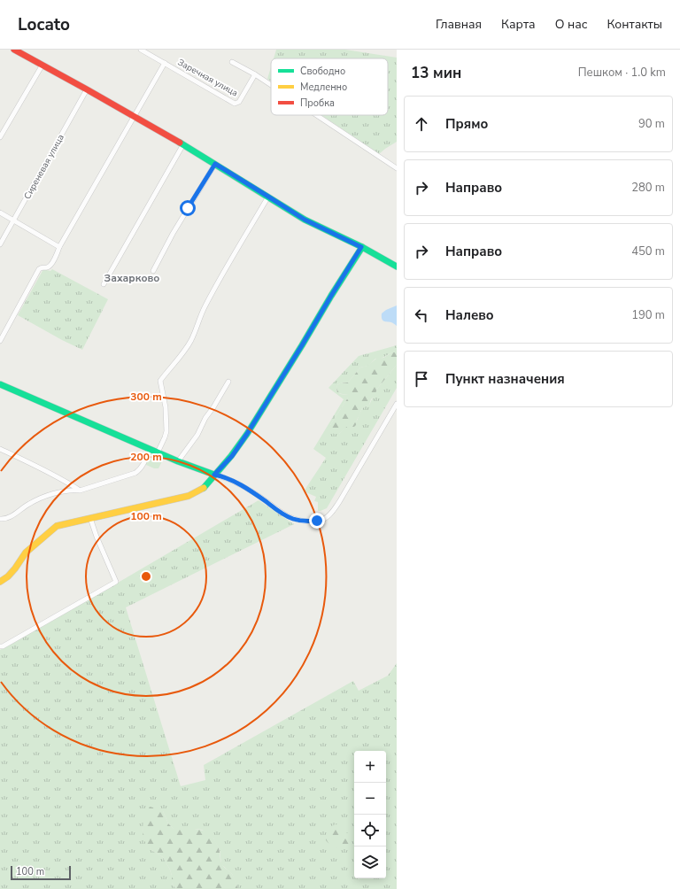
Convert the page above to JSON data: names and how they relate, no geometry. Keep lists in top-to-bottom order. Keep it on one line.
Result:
{"streets":{"street":["Заречная улица","Сиреневая улица"]},"districts":["Захарково"],"legend":["Свободно","Медленно","Пробка"],"scale_bar":"100 m","page":{"header":"Locato","nav":["Главная","Карта","О нас","Контакты"],"heading":["13 мин","Пешком · 1.0 km"],"list":[["Прямо","90 m"],["Направо","280 m"],["Направо","450 m"],["Налево","190 m"],"Пункт назначения"],"map_buttons":["+","−"],"scale":"100 m"},"rings":["300 m","200 m","100 m"]}
